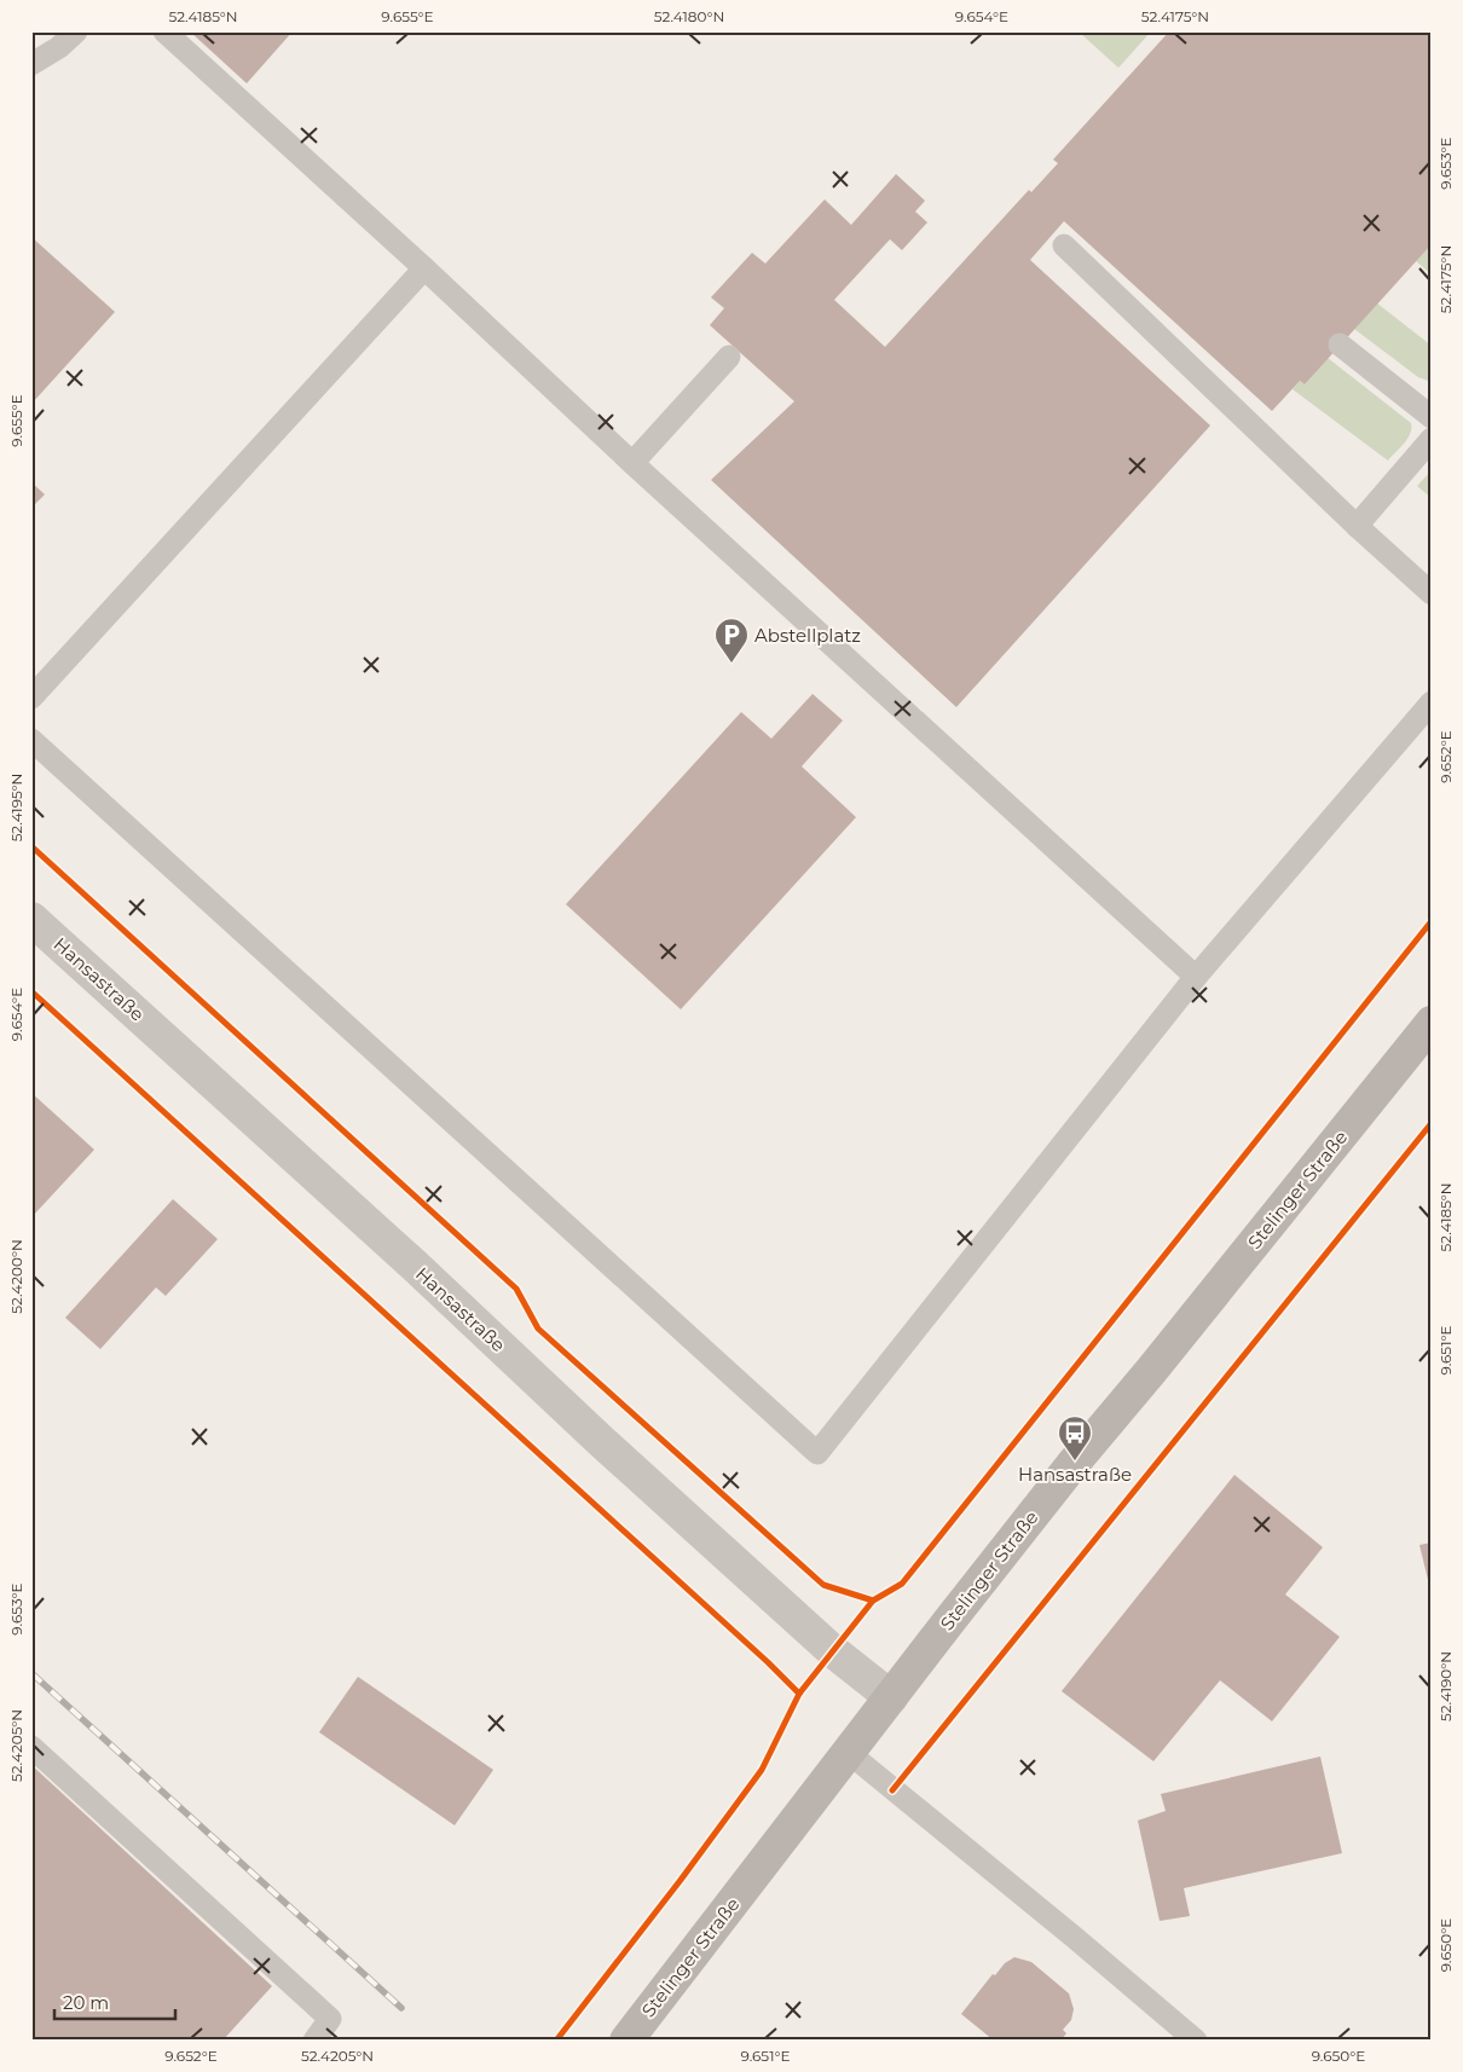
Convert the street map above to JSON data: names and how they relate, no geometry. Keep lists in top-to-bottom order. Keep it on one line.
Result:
{"streets":{"main road":["Stelinger Straße"],"street":["Hansastraße"]},"crossings":[["Hansastraße","Stelinger Straße"]],"places":{"parking":["Abstellplatz"],"bus stop":["Hansastraße"]},"scale_bar":"20 m","coordinates":["52.4185°N","9.655°E","52.4180°N","9.654°E","52.4175°N","9.653°E","9.652°E","52.4195°N","52.4200°N","9.651°E","52.4190°N","52.4205°N","9.650°E"]}
